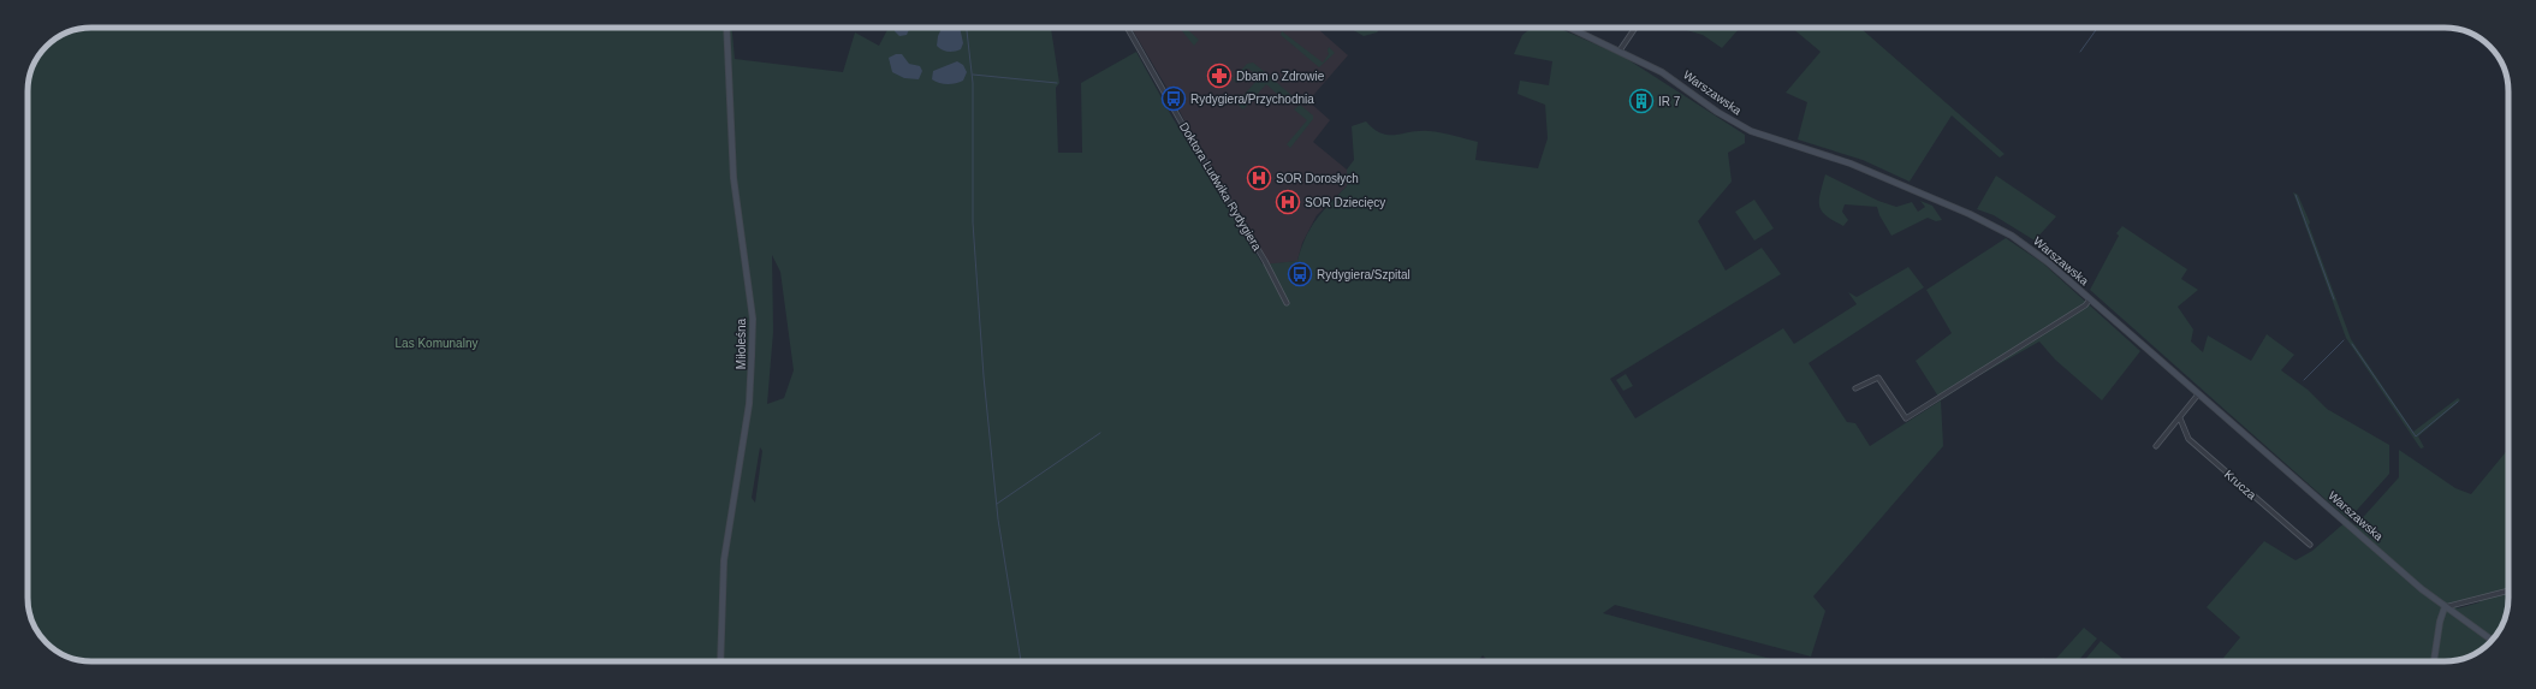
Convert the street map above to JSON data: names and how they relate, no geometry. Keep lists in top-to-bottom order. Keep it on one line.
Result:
{"streets":{"main road":["Warszawska","Miłoleśna"],"street":["Doktora Ludwika Rydygiera","Krucza"]},"parks":["Las Komunalny"],"places":{"pharmacy":["Dbam o Zdrowie"],"bus stop":["Rydygiera/Przychodnia","Rydygiera/Szpital"],"building":["IR 7"],"hospital":["SOR Dorosłych","SOR Dziecięcy"]}}
